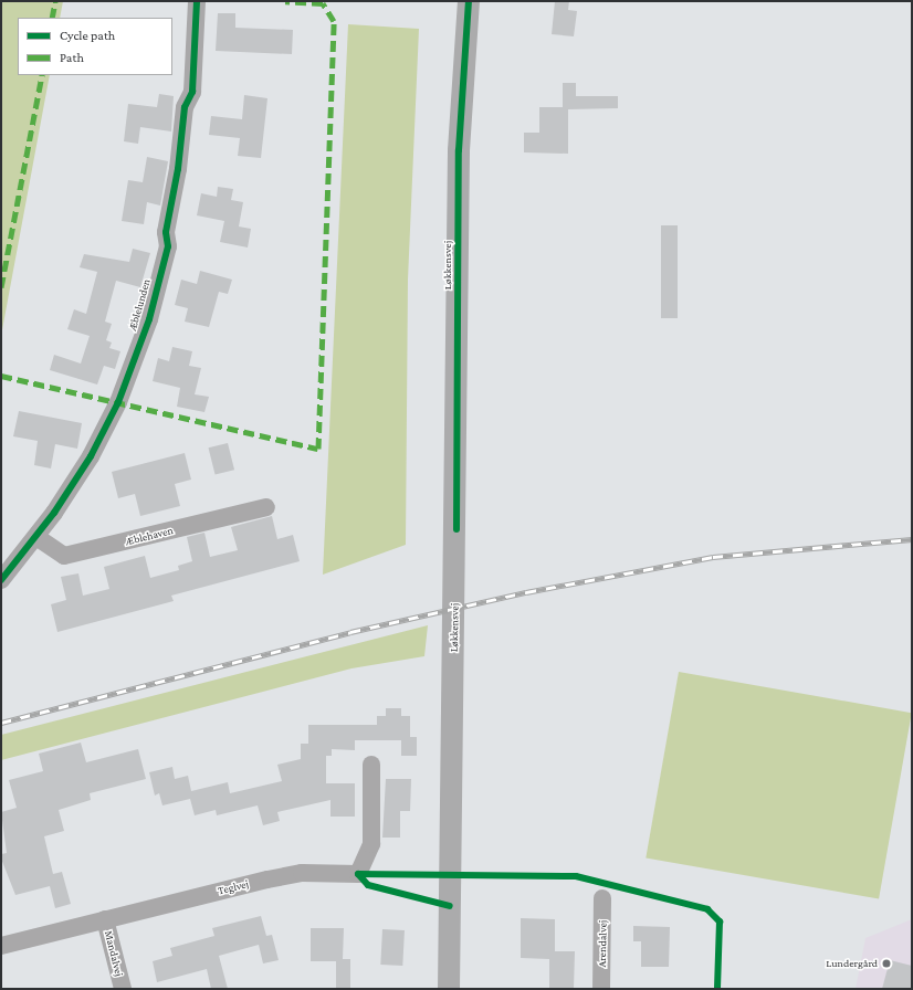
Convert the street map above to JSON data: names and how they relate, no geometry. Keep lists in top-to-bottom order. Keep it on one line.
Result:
{"streets":{"main road":["Løkkensvej"],"street":["Æblelunden","Æblehaven","Teglvej","Arendalvej","Mandalvej"]},"crossings":[["Æblelunden","Æblehaven"],["Teglvej","Mandalvej"]],"places":["Lundergård"],"legend":["Cycle path","Path"]}
